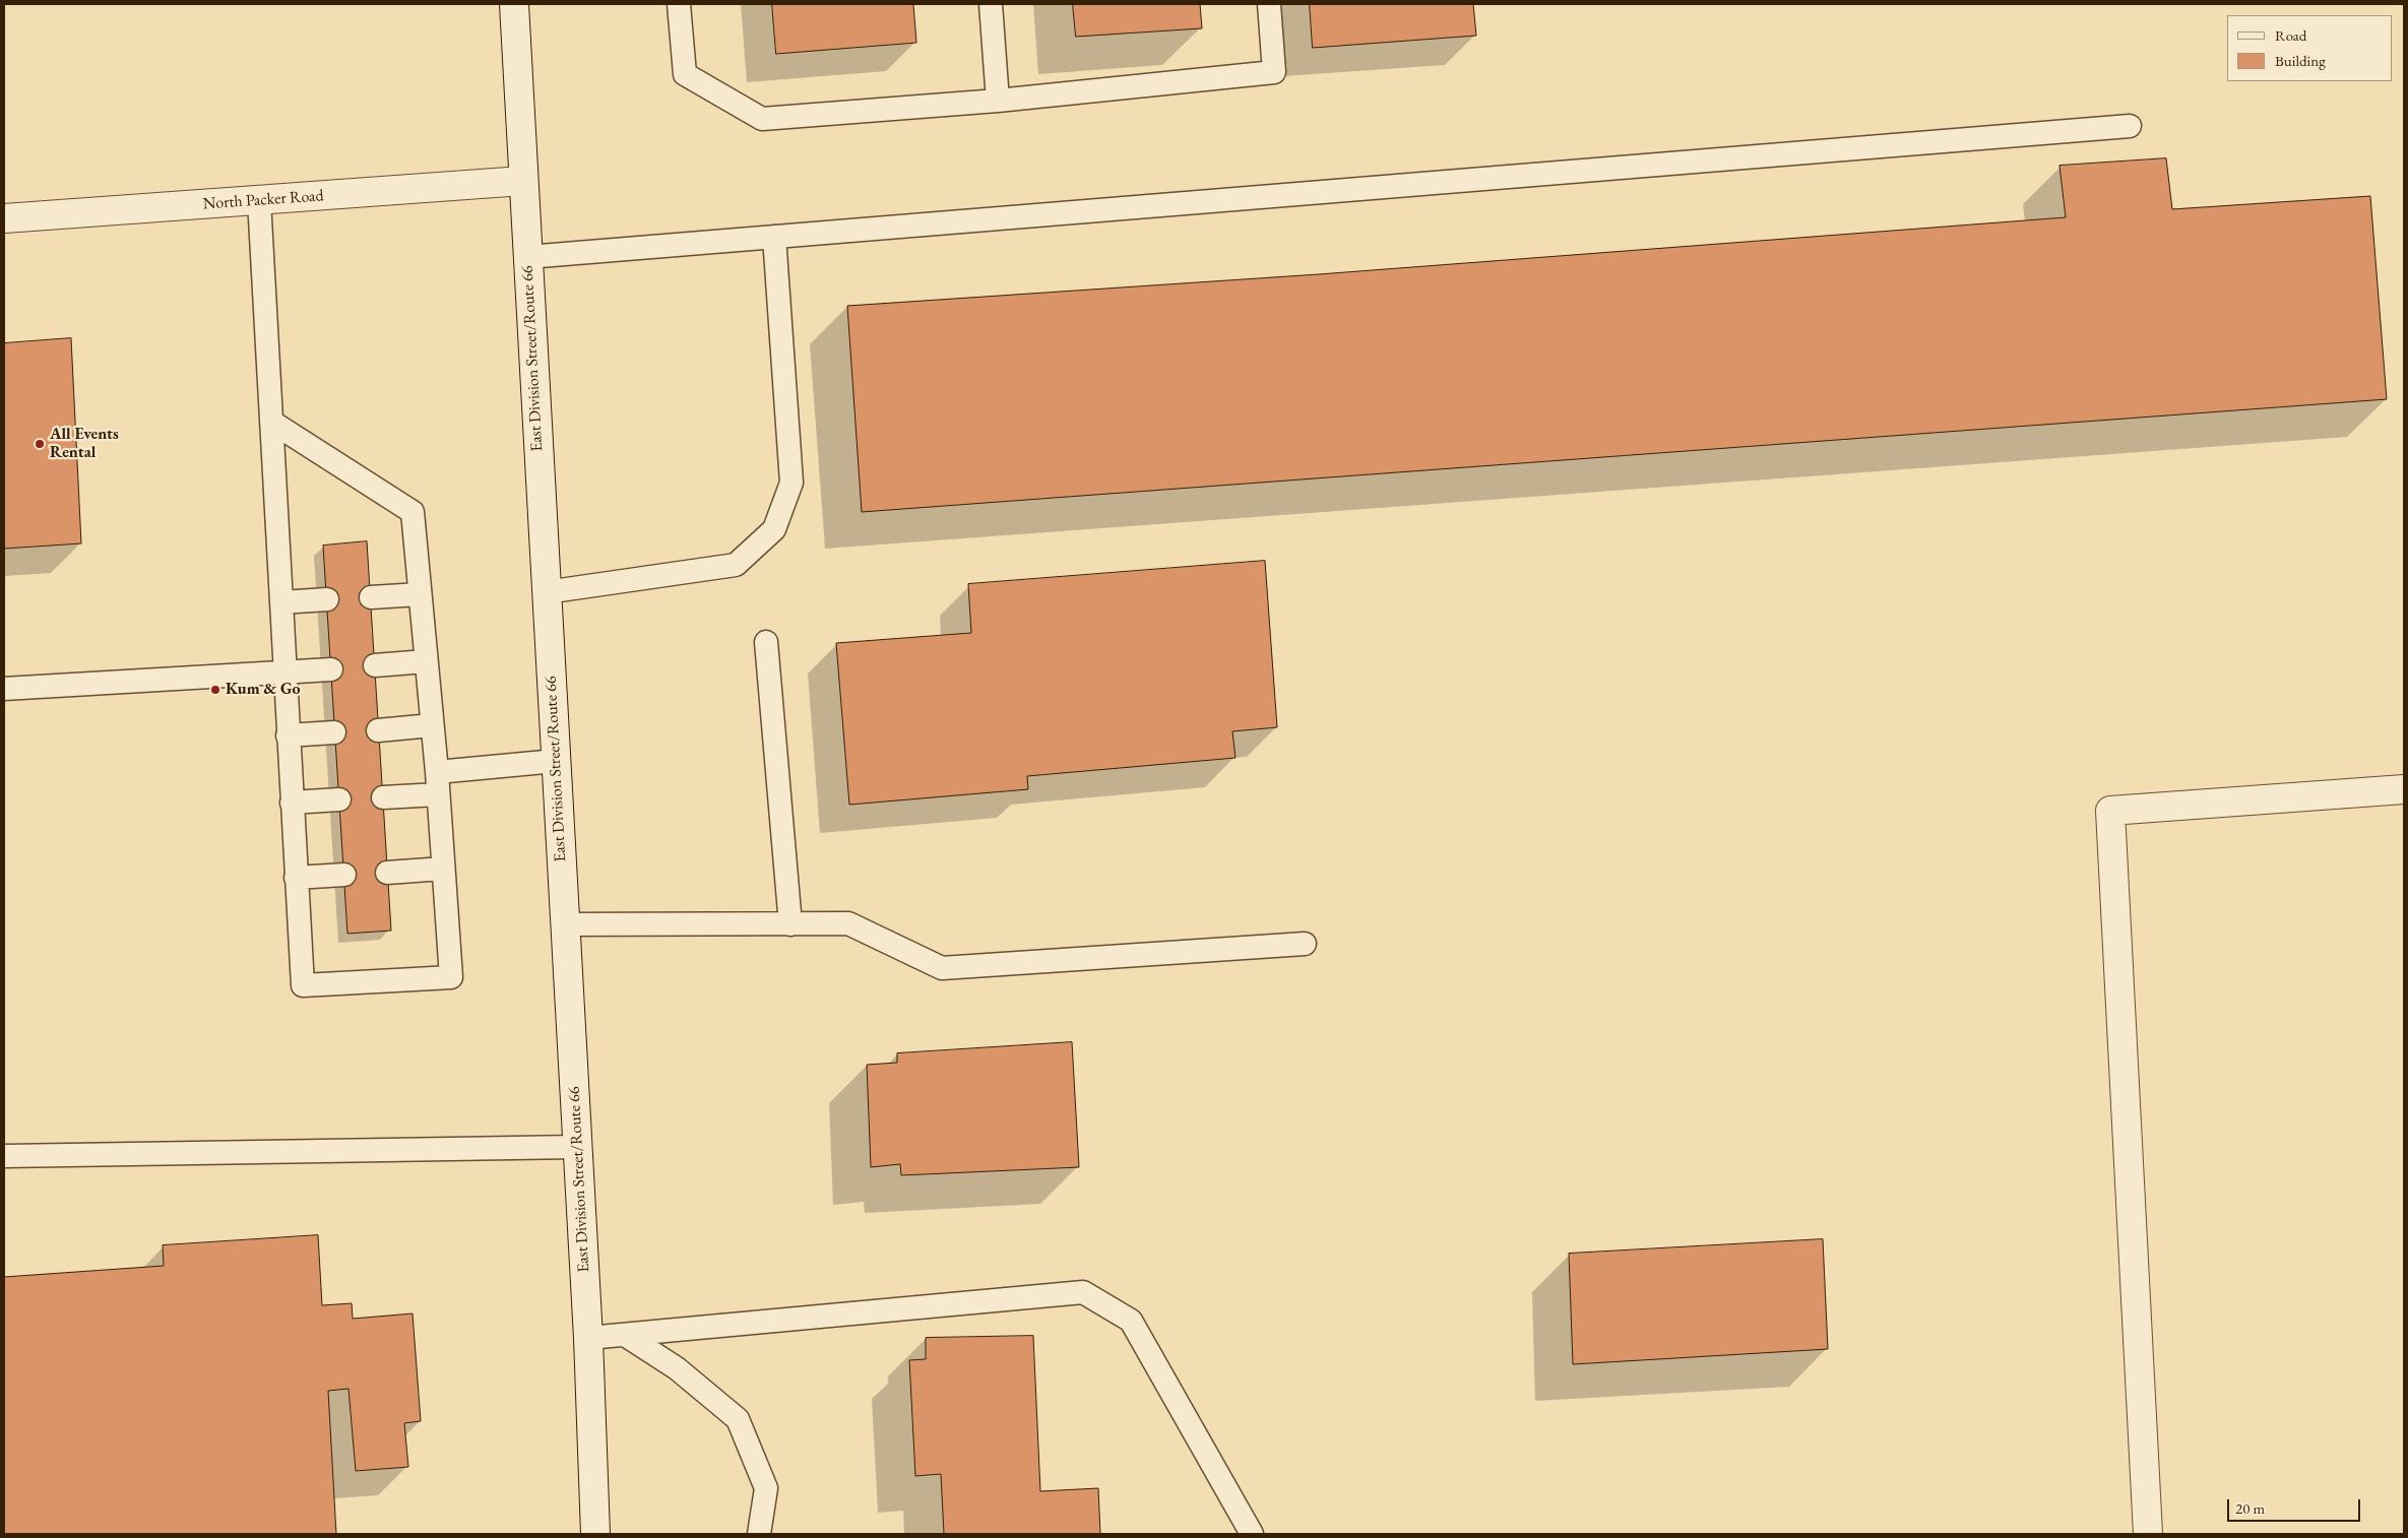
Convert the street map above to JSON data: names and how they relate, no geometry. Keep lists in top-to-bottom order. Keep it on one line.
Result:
{"streets":{"main road":["North Packer Road","East Division Street/Route 66"]},"crossings":[["North Packer Road","East Division Street/Route 66"]],"places":["All Events Rental","Kum & Go"],"legend":["Road","Building"],"scale_bar":"20 m"}
